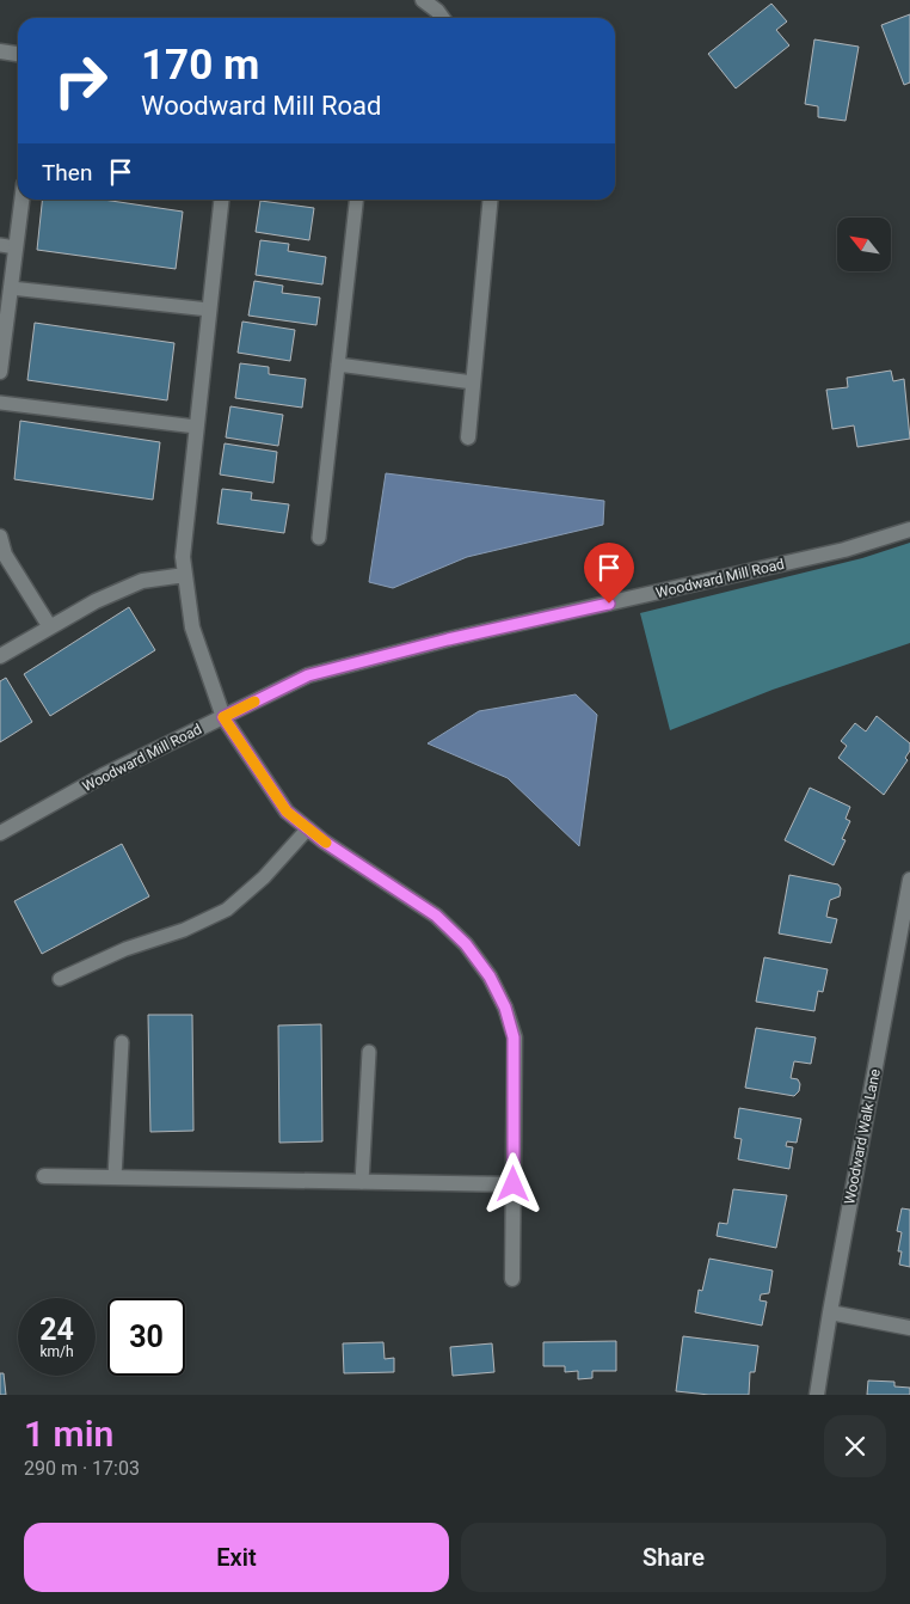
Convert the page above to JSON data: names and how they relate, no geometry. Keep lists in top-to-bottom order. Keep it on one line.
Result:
{"streets":{"street":["Woodward Mill Road","Woodward Walk Lane"]},"north":"top left","page":{"turn":["170 m","Woodward Mill Road"],"then":"Then","speed":"24 km/h","limit":"30","heading":["1 min","290 m · 17:03"],"buttons":["Exit","Share"]}}
